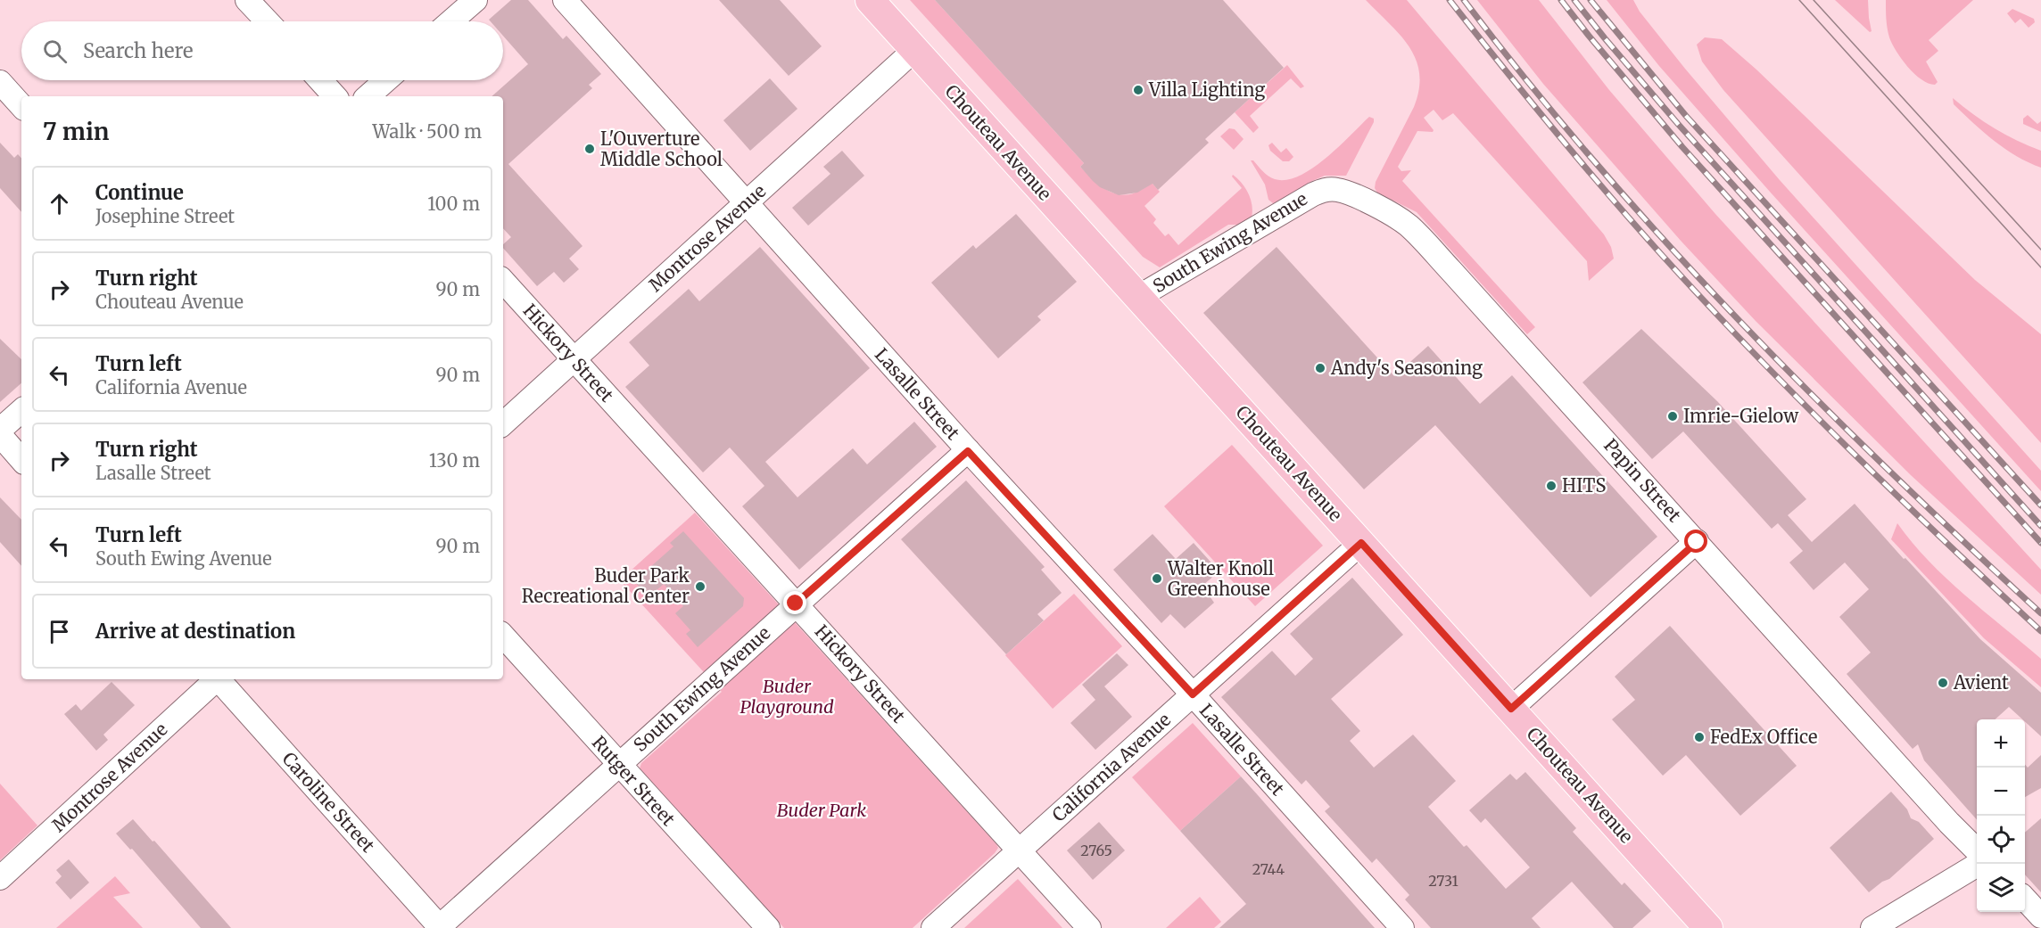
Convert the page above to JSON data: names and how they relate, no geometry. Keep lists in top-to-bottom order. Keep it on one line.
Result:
{"streets":{"main road":["Chouteau Avenue"],"street":["Montrose Avenue","South Ewing Avenue","Hickory Street","Lasalle Street","Papin Street","California Avenue","Rutger Street","Caroline Street"]},"crossings":[["Chouteau Avenue","Montrose Avenue"],["Chouteau Avenue","South Ewing Avenue"],["Chouteau Avenue","California Avenue"],["Montrose Avenue","Hickory Street"],["Montrose Avenue","Lasalle Street"],["South Ewing Avenue","Hickory Street"],["South Ewing Avenue","Lasalle Street"],["South Ewing Avenue","Papin Street"],["South Ewing Avenue","Rutger Street"],["South Ewing Avenue","Caroline Street"],["Hickory Street","California Avenue"],["Lasalle Street","California Avenue"]],"parks":["Buder Playground","Buder Park"],"places":["Villa Lighting","L'Ouverture Middle School","Andy's Seasoning","Imrie-Gielow","HITS","Walter Knoll Greenhouse","Buder Park Recreational Center","Avient","FedEx Office"],"house_numbers":["2765","2744","2731"],"page":{"search":"Search here","heading":["7 min","Walk · 500 m"],"list":[["Continue","Josephine Street","100 m"],["Turn right","Chouteau Avenue","90 m"],["Turn left","California Avenue","90 m"],["Turn right","Lasalle Street","130 m"],["Turn left","South Ewing Avenue","90 m"],"Arrive at destination"],"map_buttons":["+","−"]}}
